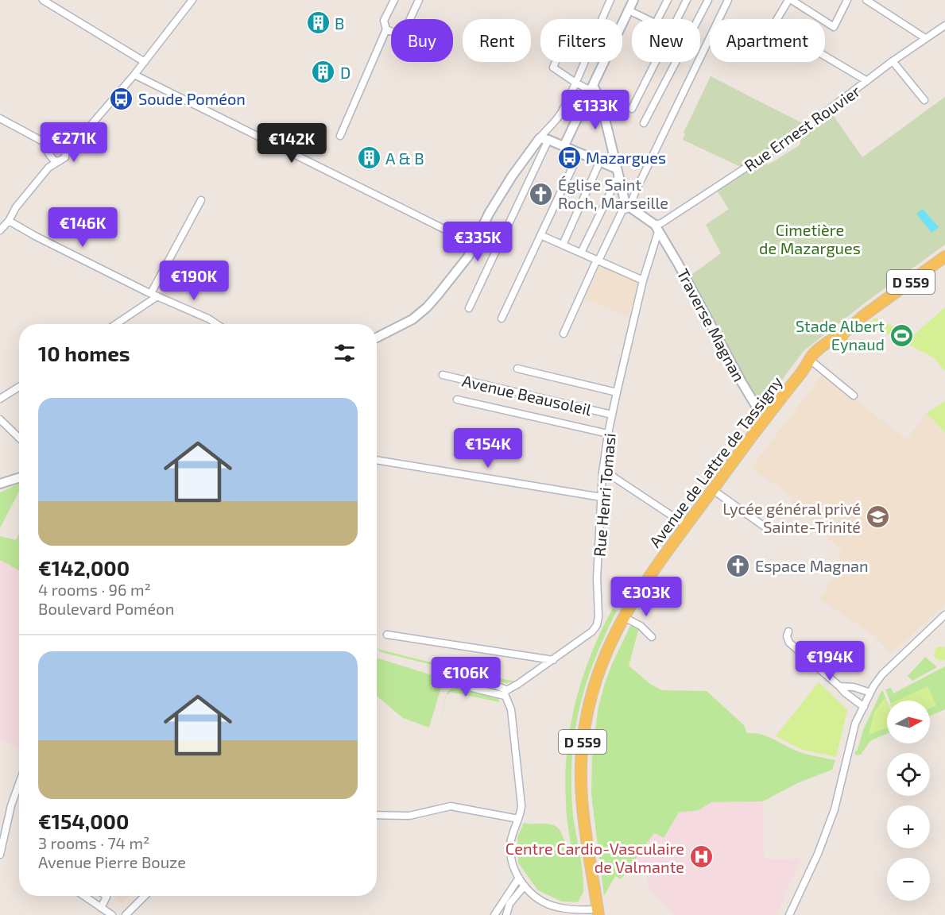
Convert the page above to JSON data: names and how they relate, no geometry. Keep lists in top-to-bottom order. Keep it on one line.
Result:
{"streets":{"main road":["D 559","Avenue de Lattre de Tassigny"],"street":["Rue Ernest Rouvier","Traverse Magnan","Avenue Beausoleil","Rue Henri Tomasi"]},"crossings":[["Rue Ernest Rouvier","Traverse Magnan"],["Rue Ernest Rouvier","Rue Henri Tomasi"],["Traverse Magnan","Avenue de Lattre de Tassigny"],["Traverse Magnan","Rue Henri Tomasi"],["Avenue Beausoleil","Rue Henri Tomasi"]],"parks":["Cimetière de Mazargues"],"places":{"building":["B","D","A & B"],"bus stop":["Soude Poméon","Mazargues"],"church":["Église Saint Roch, Marseille","Espace Magnan"],"sports":["Stade Albert Eynaud"],"school or university":["Lycée général privé Sainte-Trinité"],"hospital":["Centre Cardio-Vasculaire de Valmante"]},"north":"right","page":{"chip":["Buy","Rent","Filters","New","Apartment"],"price":["€133K","€271K","€142K","€146K","€335K","€190K","€154K","€303K","€194K","€106K"],"heading":"10 homes","list":[{"name":"€142,000","note":"4 rooms · 96 m² · Boulevard Poméon"},{"name":"€154,000","note":"3 rooms · 74 m² · Avenue Pierre Bouze"}],"map_buttons":["+","−"]}}
